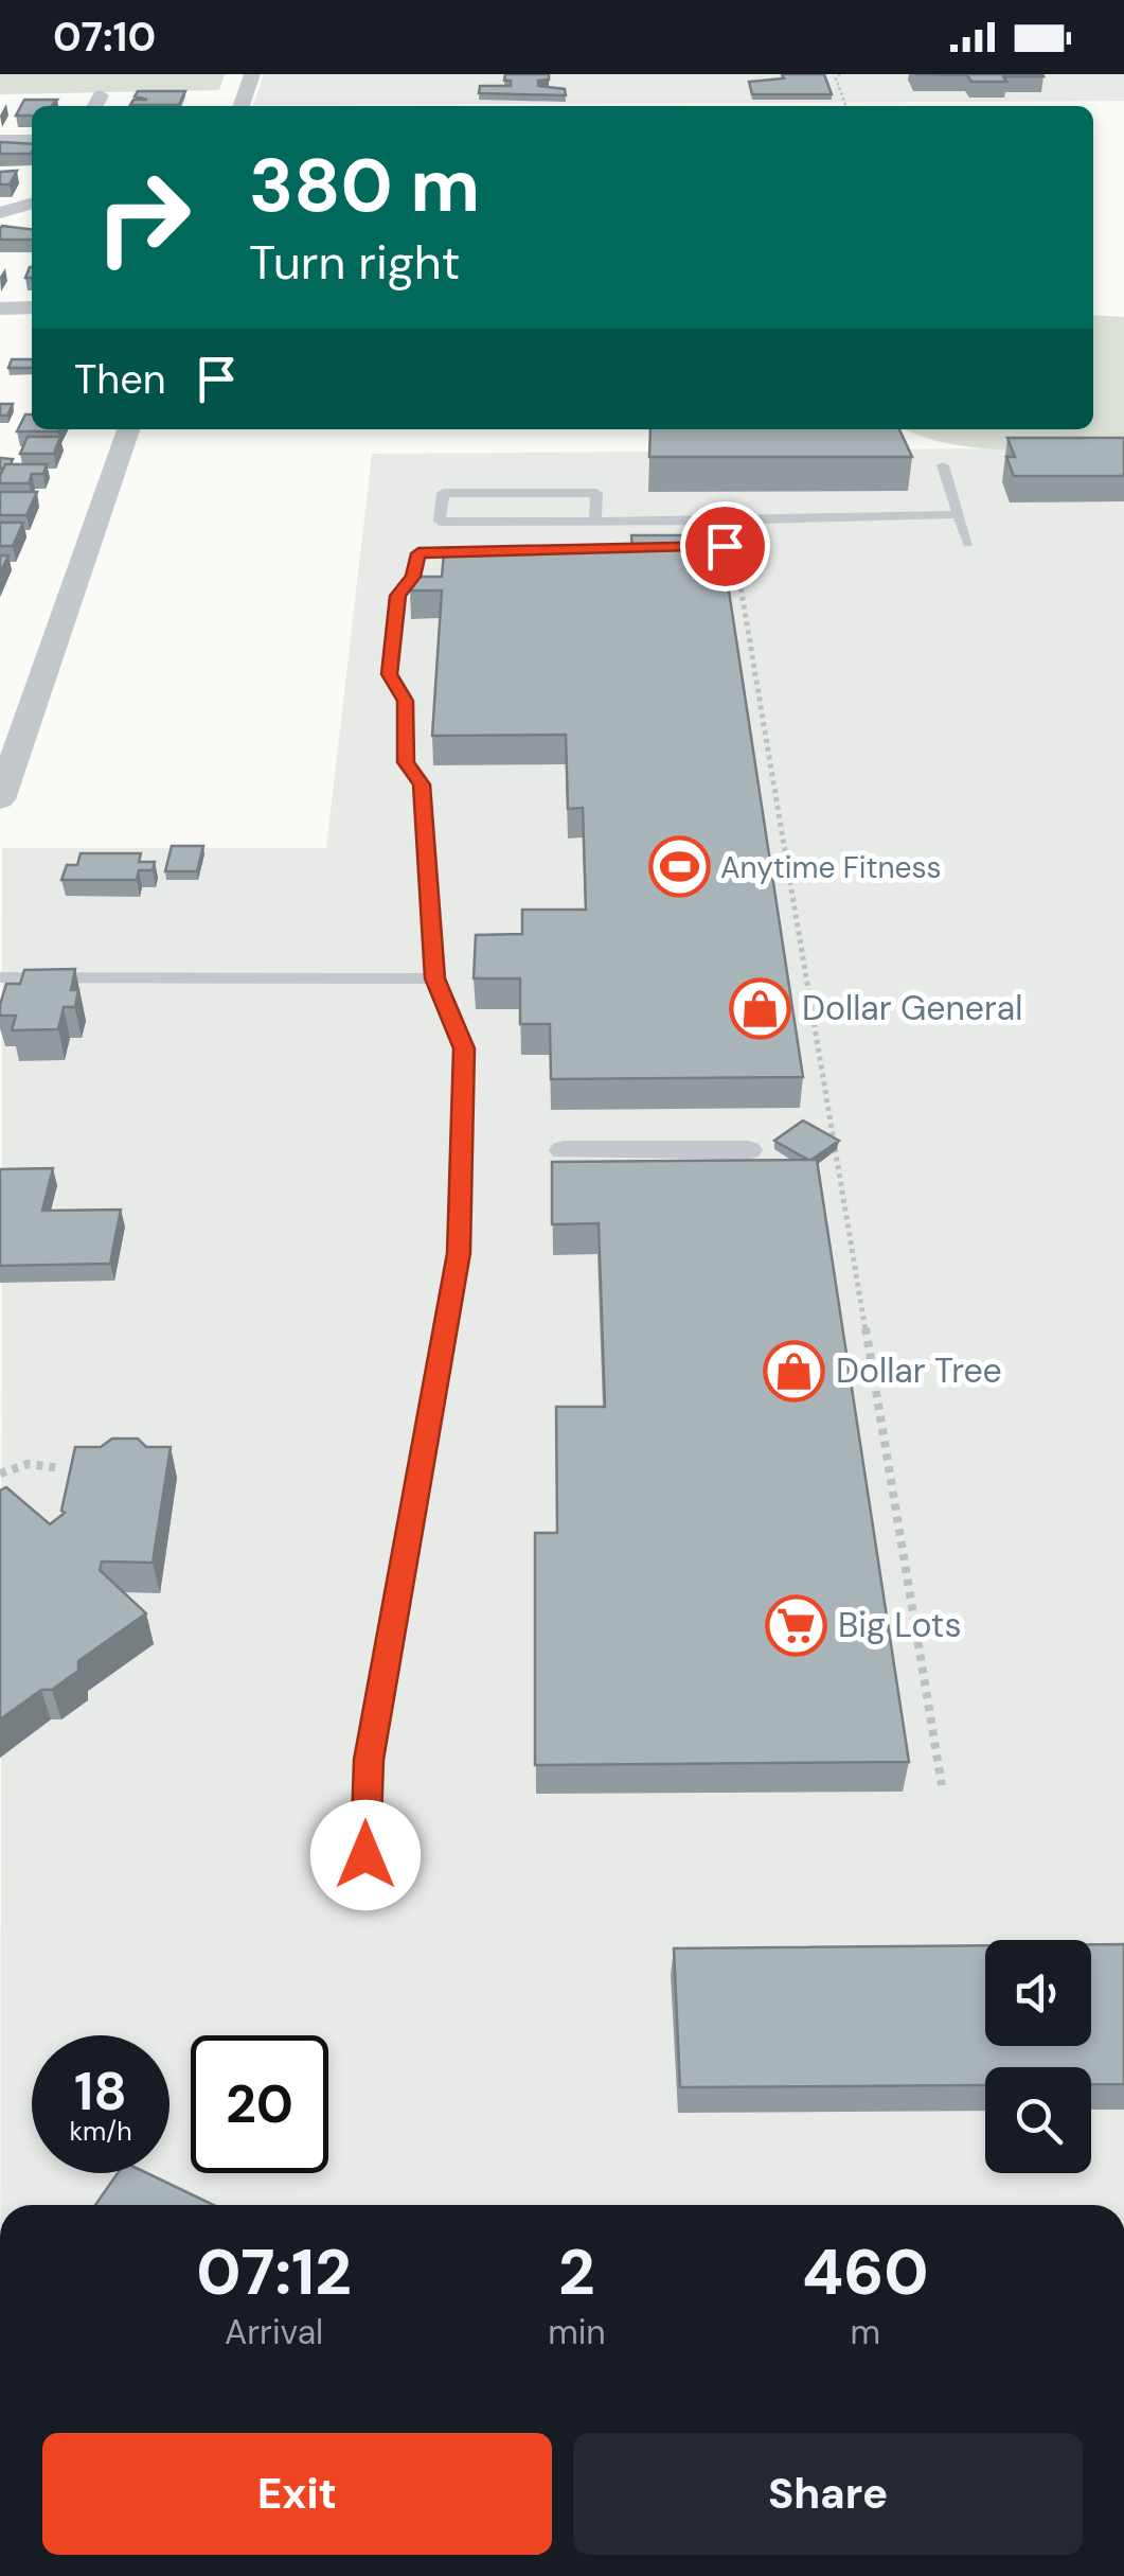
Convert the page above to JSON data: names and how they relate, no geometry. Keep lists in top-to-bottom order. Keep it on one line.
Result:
{"places":{"sports":["Anytime Fitness"],"shop":["Dollar General","Dollar Tree"],"supermarket":["Big Lots"]},"page":{"status":"07:10","turn":["380 m","Turn right"],"then":"Then","speed":"18 km/h","limit":"20","eta":["07:12","Arrival","2","min","460","m"],"buttons":["Exit","Share"]}}
